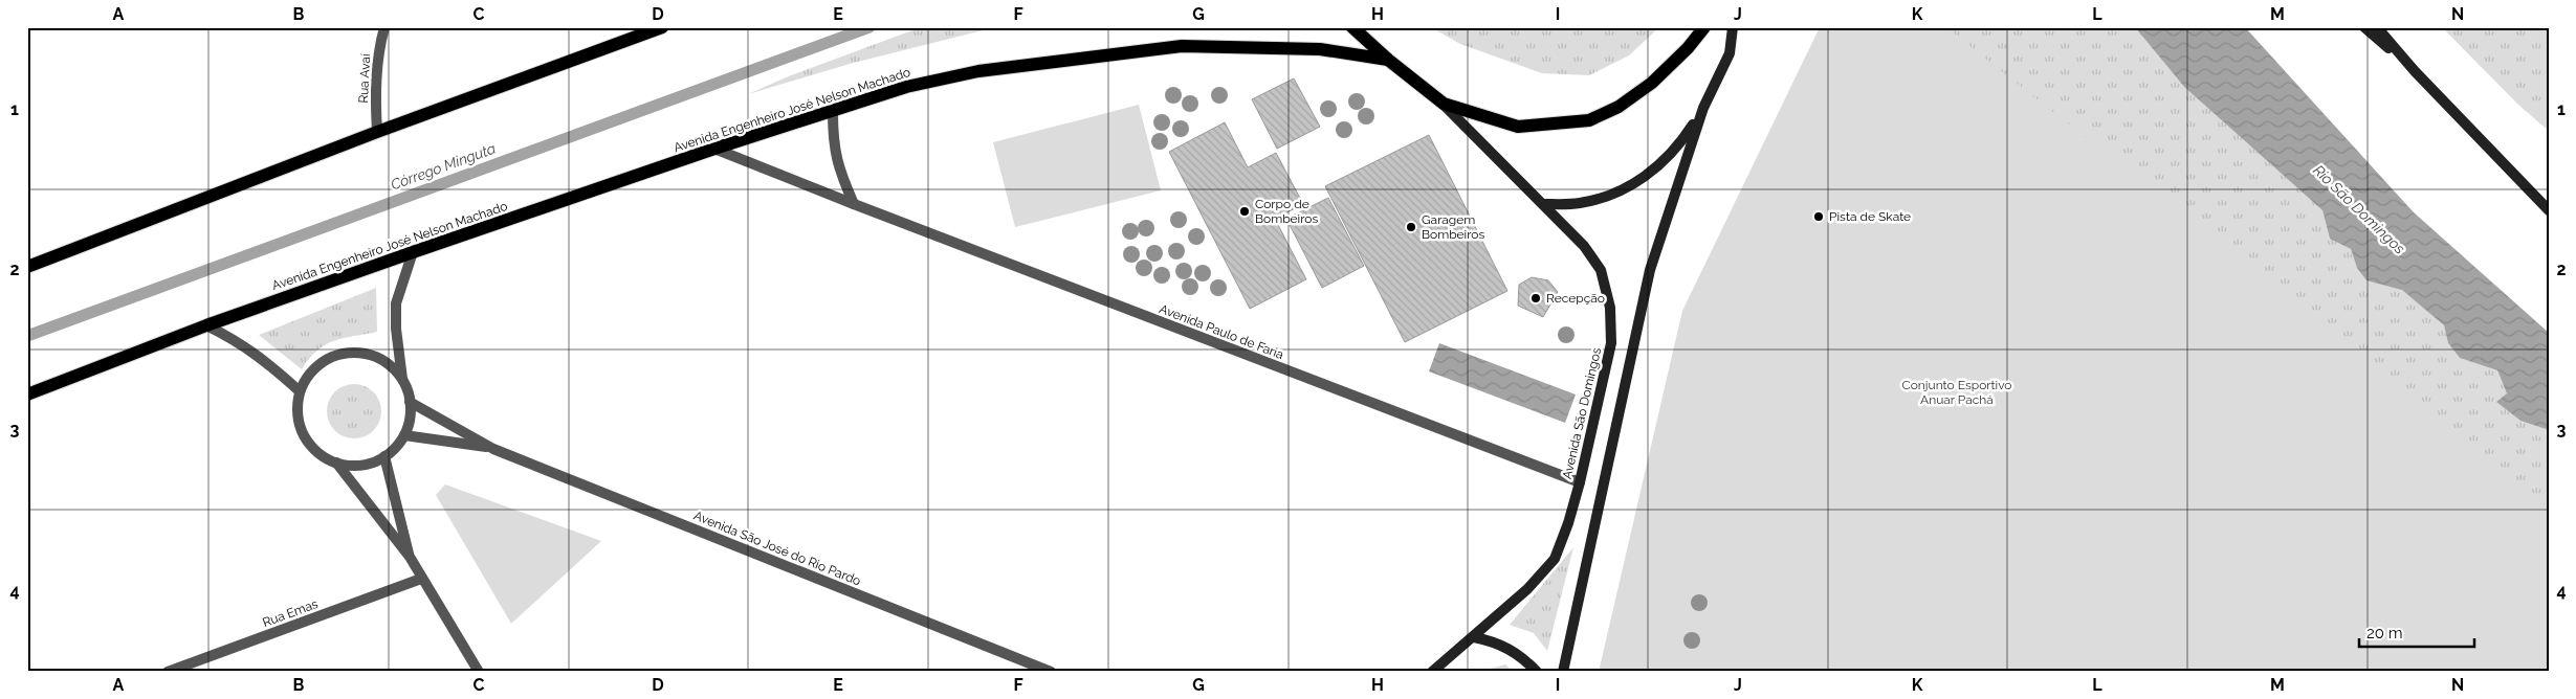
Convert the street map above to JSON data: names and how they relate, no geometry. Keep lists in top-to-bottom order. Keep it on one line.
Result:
{"streets":{"main road":["Avenida Engenheiro José Nelson Machado"],"street":["Rua Avaí","Avenida Paulo de Faria","Avenida São Domingos","Avenida São José do Rio Pardo","Rua Emas"]},"crossings":[["Avenida Engenheiro José Nelson Machado","Avenida Paulo de Faria"],["Avenida Engenheiro José Nelson Machado","Avenida São Domingos"],["Avenida Paulo de Faria","Avenida São Domingos"]],"water":["Córrego Minguta","Rio São Domingos"],"parks":["Conjunto Esportivo Anuar Pachá"],"places":["Corpo de Bombeiros","Pista de Skate","Garagem Bombeiros","Recepção"],"scale_bar":"20 m","grid":{"columns":["A","B","C","D","E","F","G","H","I","J","K","L","M","N"],"rows":["1","2","3","4"]}}
